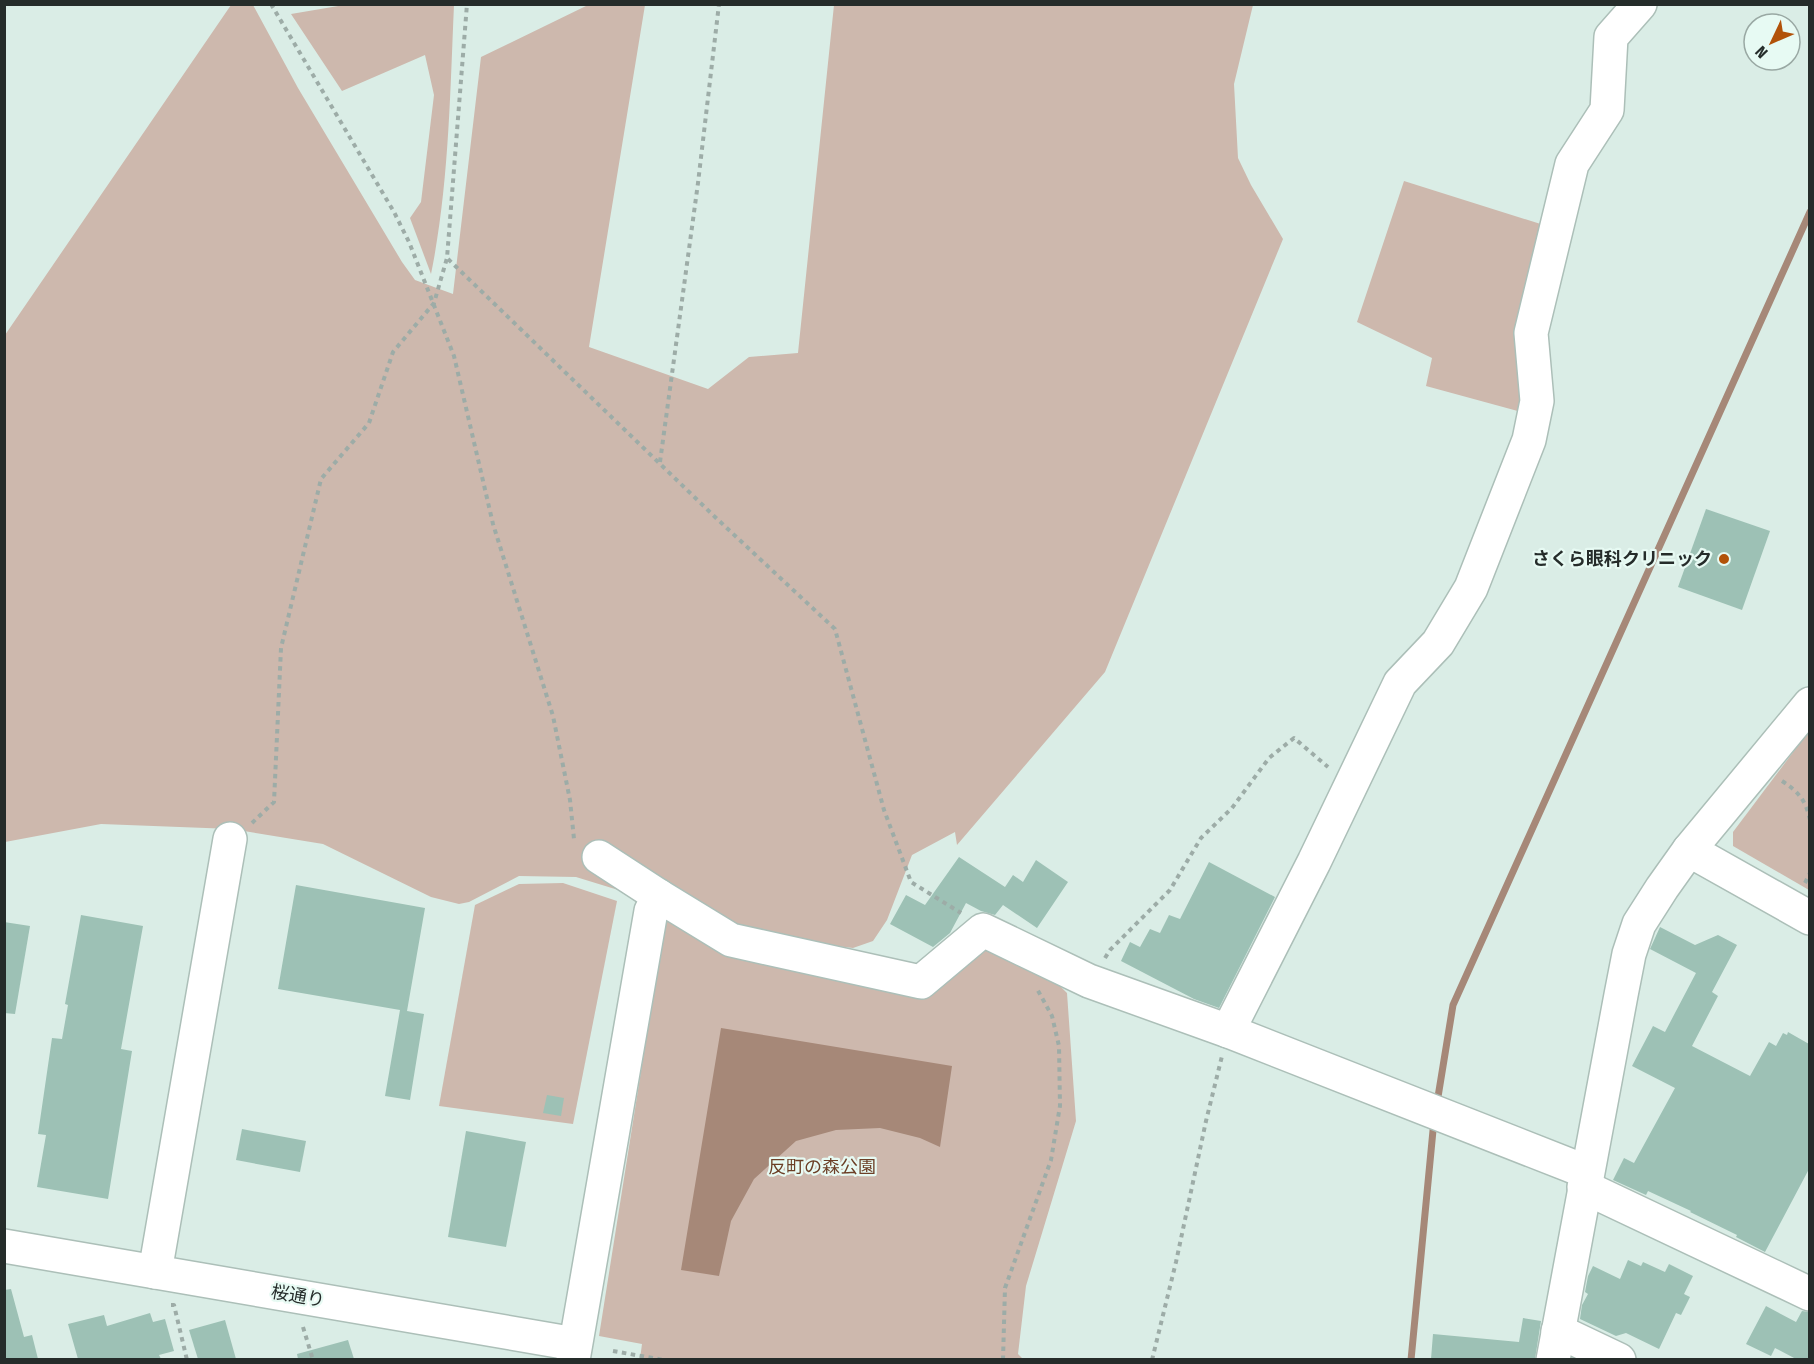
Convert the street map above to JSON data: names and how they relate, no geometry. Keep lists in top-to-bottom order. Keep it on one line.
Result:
{"streets":{"street":["桜通り"]},"parks":["反町の森公園"],"places":["さくら眼科クリニック"],"north":"bottom left"}
